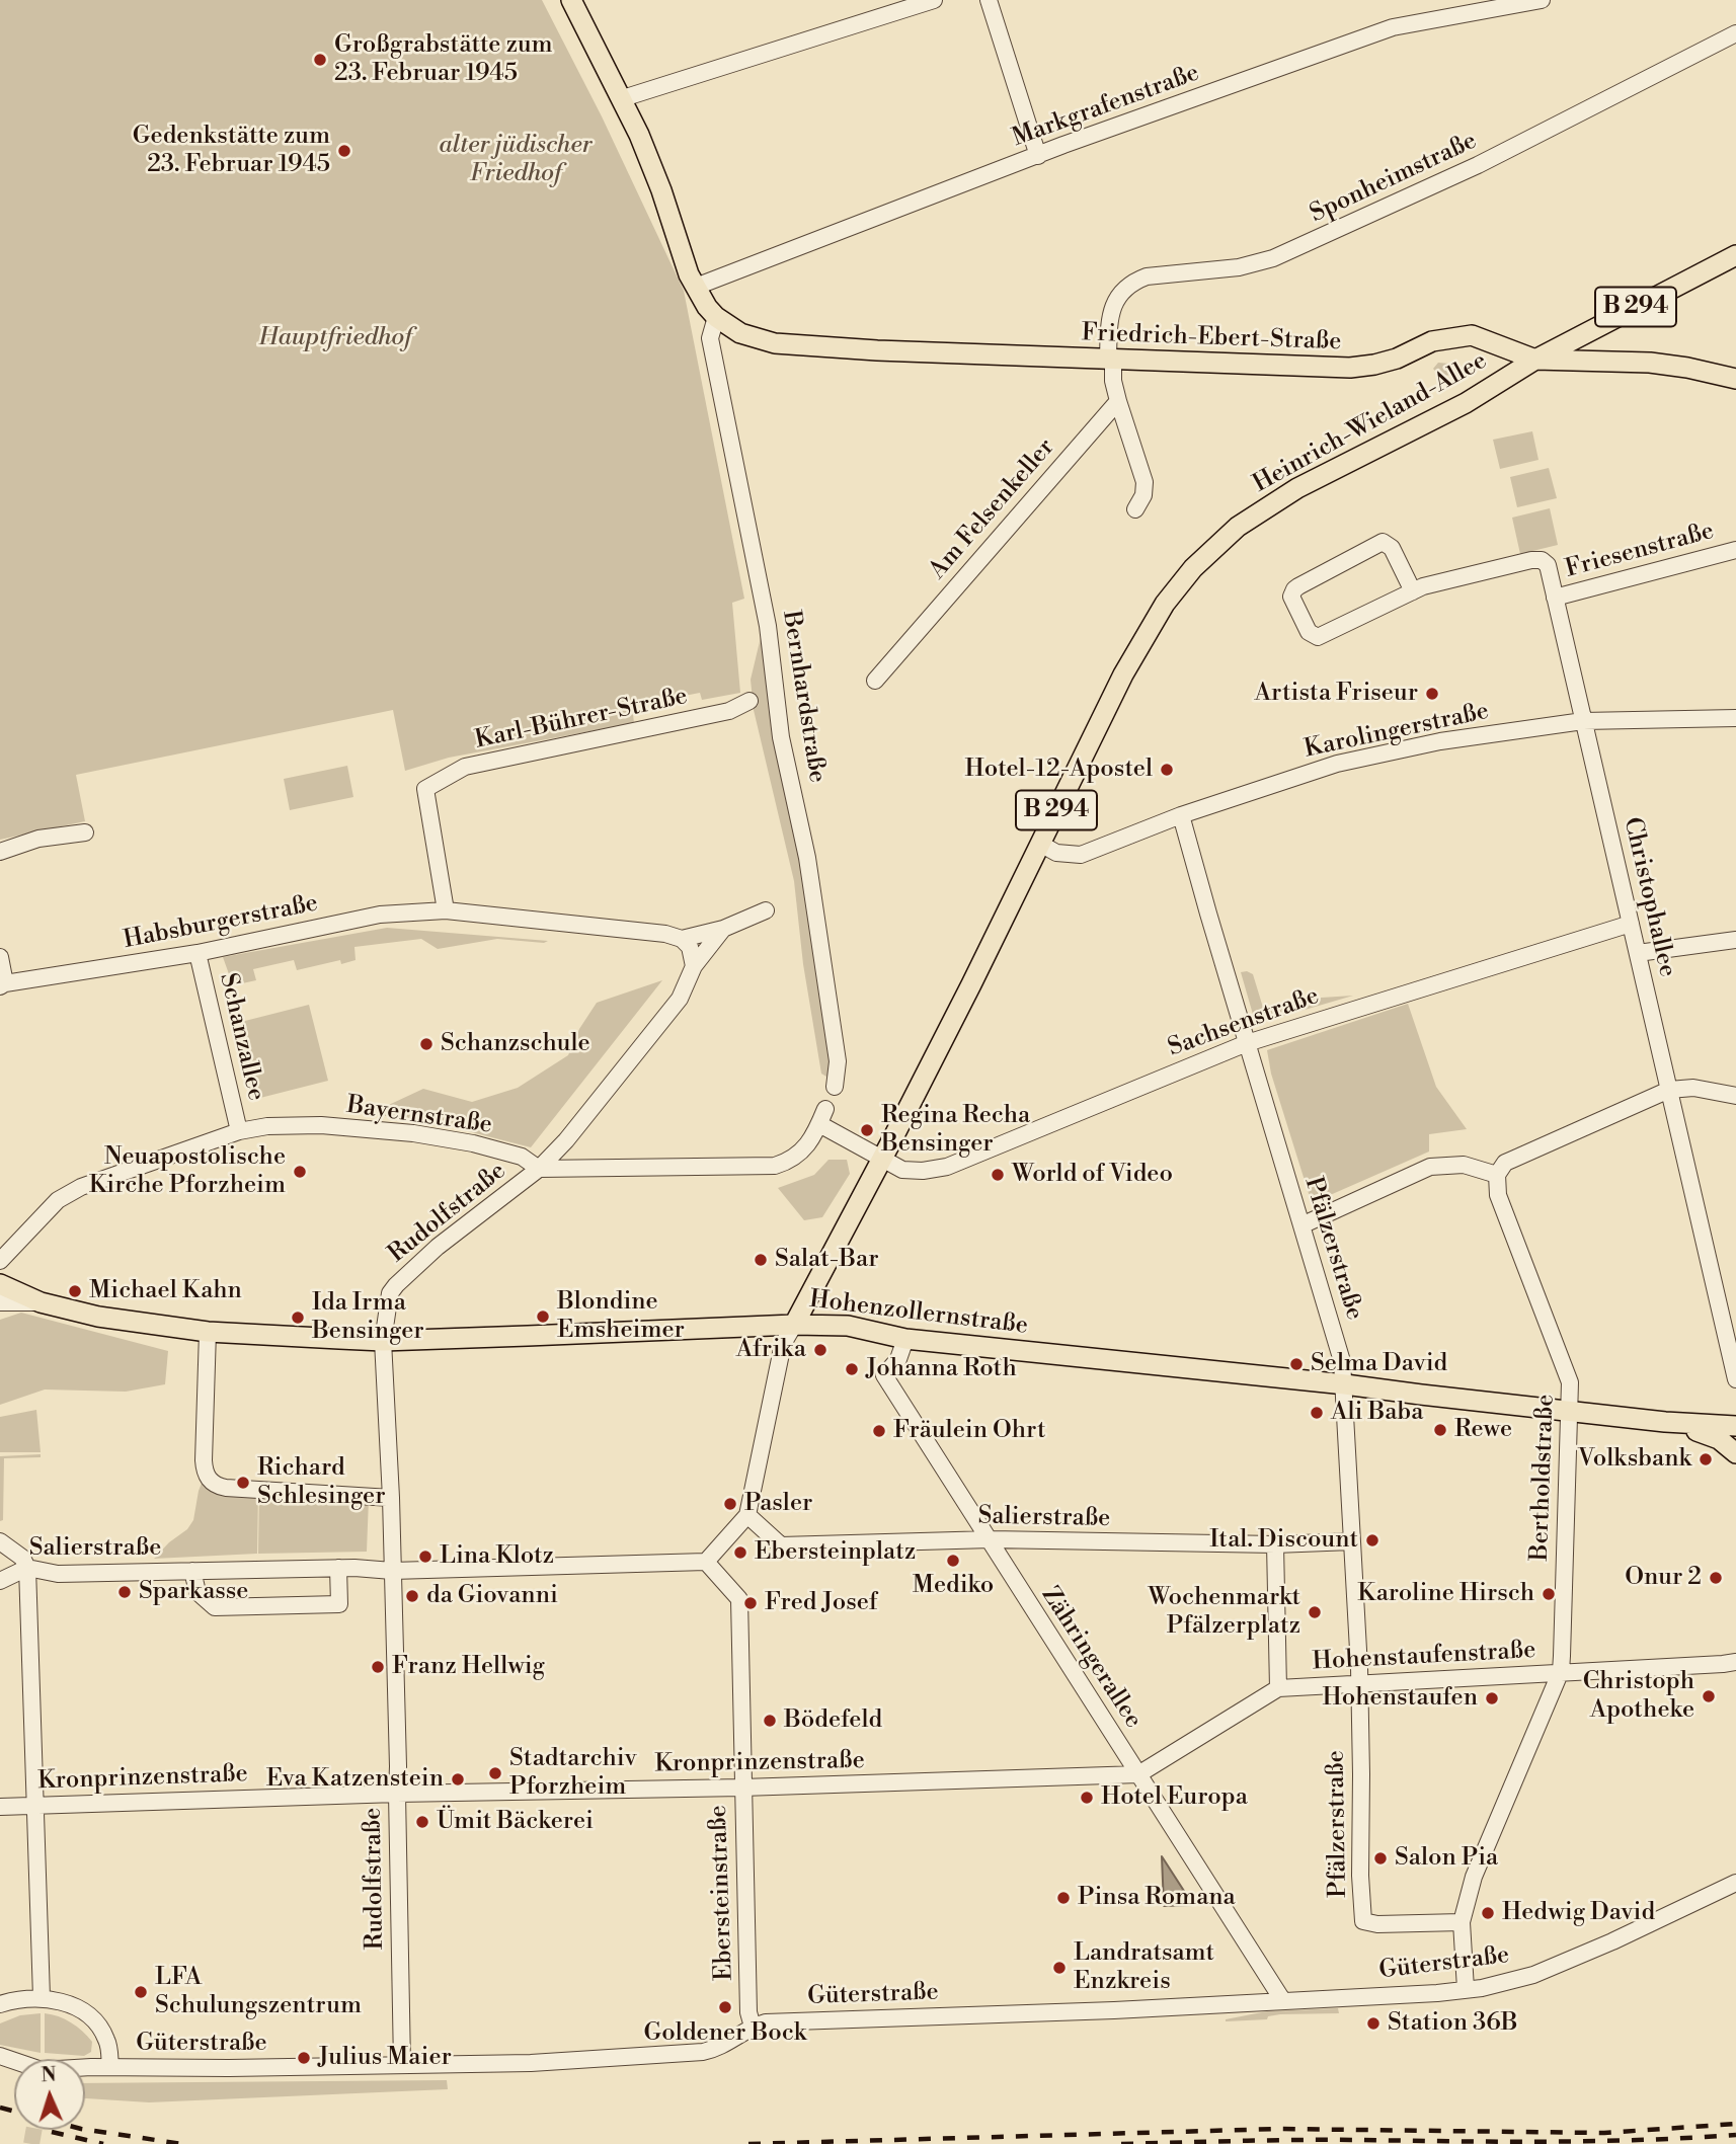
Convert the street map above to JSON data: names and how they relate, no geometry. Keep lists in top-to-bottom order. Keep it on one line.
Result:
{"streets":{"main road":["B 294","Friedrich-Ebert-Straße","Heinrich-Wieland-Allee","Hohenzollernstraße"],"street":["Markgrafenstraße","Sponheimstraße","Am Felsenkeller","Friesenstraße","Bernhardstraße","Karl-Bührer-Straße","Karolingerstraße","Christophallee","Habsburgerstraße","Sachsenstraße","Schanzallee","Bayernstraße","Rudolfstraße","Pfälzerstraße","Bertholdstraße","Salierstraße","Hohenstaufenstraße","Zähringerallee","Kronprinzenstraße","Ebersteinstraße","Güterstraße"]},"crossings":[["Markgrafenstraße","Friedrich-Ebert-Straße"],["Sponheimstraße","Friedrich-Ebert-Straße"],["Friedrich-Ebert-Straße","Heinrich-Wieland-Allee"],["Friedrich-Ebert-Straße","Bernhardstraße"],["Heinrich-Wieland-Allee","Karolingerstraße"],["Heinrich-Wieland-Allee","Sachsenstraße"],["Heinrich-Wieland-Allee","Hohenzollernstraße"],["Friesenstraße","Christophallee"],["Karl-Bührer-Straße","Habsburgerstraße"],["Karolingerstraße","Christophallee"],["Karolingerstraße","Pfälzerstraße"],["Christophallee","Sachsenstraße"],["Habsburgerstraße","Schanzallee"],["Habsburgerstraße","Rudolfstraße"],["Sachsenstraße","Pfälzerstraße"],["Schanzallee","Bayernstraße"],["Bayernstraße","Rudolfstraße"],["Rudolfstraße","Hohenzollernstraße"],["Rudolfstraße","Salierstraße"],["Rudolfstraße","Kronprinzenstraße"],["Rudolfstraße","Güterstraße"],["Pfälzerstraße","Hohenzollernstraße"],["Pfälzerstraße","Salierstraße"],["Pfälzerstraße","Hohenstaufenstraße"],["Pfälzerstraße","Güterstraße"],["Hohenzollernstraße","Bertholdstraße"],["Hohenzollernstraße","Zähringerallee"],["Bertholdstraße","Hohenstaufenstraße"],["Bertholdstraße","Güterstraße"],["Salierstraße","Zähringerallee"],["Salierstraße","Ebersteinstraße"],["Hohenstaufenstraße","Zähringerallee"],["Hohenstaufenstraße","Kronprinzenstraße"],["Zähringerallee","Kronprinzenstraße"],["Zähringerallee","Güterstraße"],["Kronprinzenstraße","Ebersteinstraße"],["Ebersteinstraße","Güterstraße"]],"parks":["alter jüdischer Friedhof","Hauptfriedhof"],"places":["Großgrabstätte zum 23. Februar 1945","Gedenkstätte zum 23. Februar 1945","Artista Friseur","Hotel-12-Apostel","Schanzschule","Regina Recha Bensinger","Neuapostolische Kirche Pforzheim","World of Video","Salat-Bar","Michael Kahn","Blondine Emsheimer","Ida Irma Bensinger","Afrika","Selma David","Johanna Roth","Ali Baba","Rewe","Fräulein Ohrt","Volksbank","Richard Schlesinger","Pasler","Ital. Discount","Ebersteinplatz","Lina Klotz","Mediko","Onur 2","Sparkasse","Karoline Hirsch","da Giovanni","Fred Josef","Wochenmarkt Pfälzerplatz","Franz Hellwig","Christoph Apotheke","Hohenstaufen","Bödefeld","Stadtarchiv Pforzheim","Eva Katzenstein","Hotel Europa","Ümit Bäckerei","Salon Pia","Pinsa Romana","Hedwig David","Landratsamt Enzkreis","LFA Schulungszentrum","Goldener Bock","Station 36B","Julius Maier"],"north":"top"}
